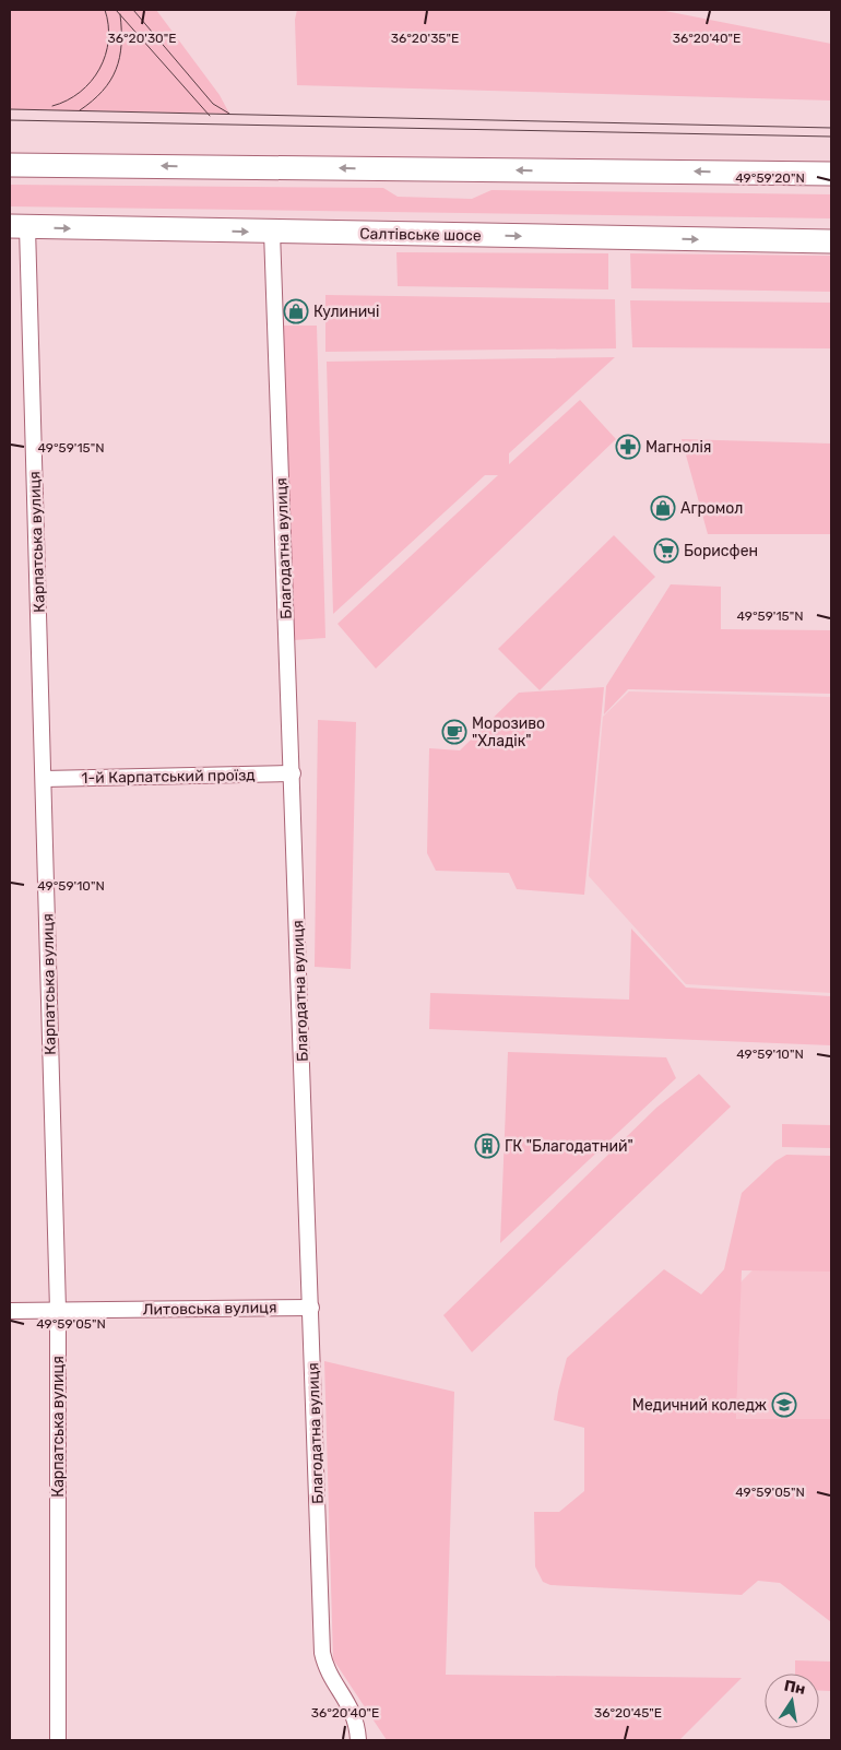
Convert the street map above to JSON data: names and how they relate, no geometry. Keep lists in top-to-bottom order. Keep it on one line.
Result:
{"streets":{"main road":["Салтівське шосе"],"street":["Карпатська вулиця","Благодатна вулиця","1-й Карпатський проїзд","Литовська вулиця"]},"crossings":[["Салтівське шосе","Карпатська вулиця"],["Салтівське шосе","Благодатна вулиця"],["Карпатська вулиця","1-й Карпатський проїзд"],["Карпатська вулиця","Литовська вулиця"],["Благодатна вулиця","1-й Карпатський проїзд"],["Благодатна вулиця","Литовська вулиця"]],"places":{"shop":["Кулиничі","Агромол"],"pharmacy":["Магнолія"],"supermarket":["Борисфен"],"cafe":["Морозиво \"Хладік\""],"building":["ГК \"Благодатний\""],"school or university":["Медичний коледж"]},"north":"top","coordinates":["36°20'30\"E","36°20'35\"E","36°20'40\"E","49°59'20\"N","49°59'15\"N","49°59'10\"N","49°59'05\"N","36°20'45\"E"]}
